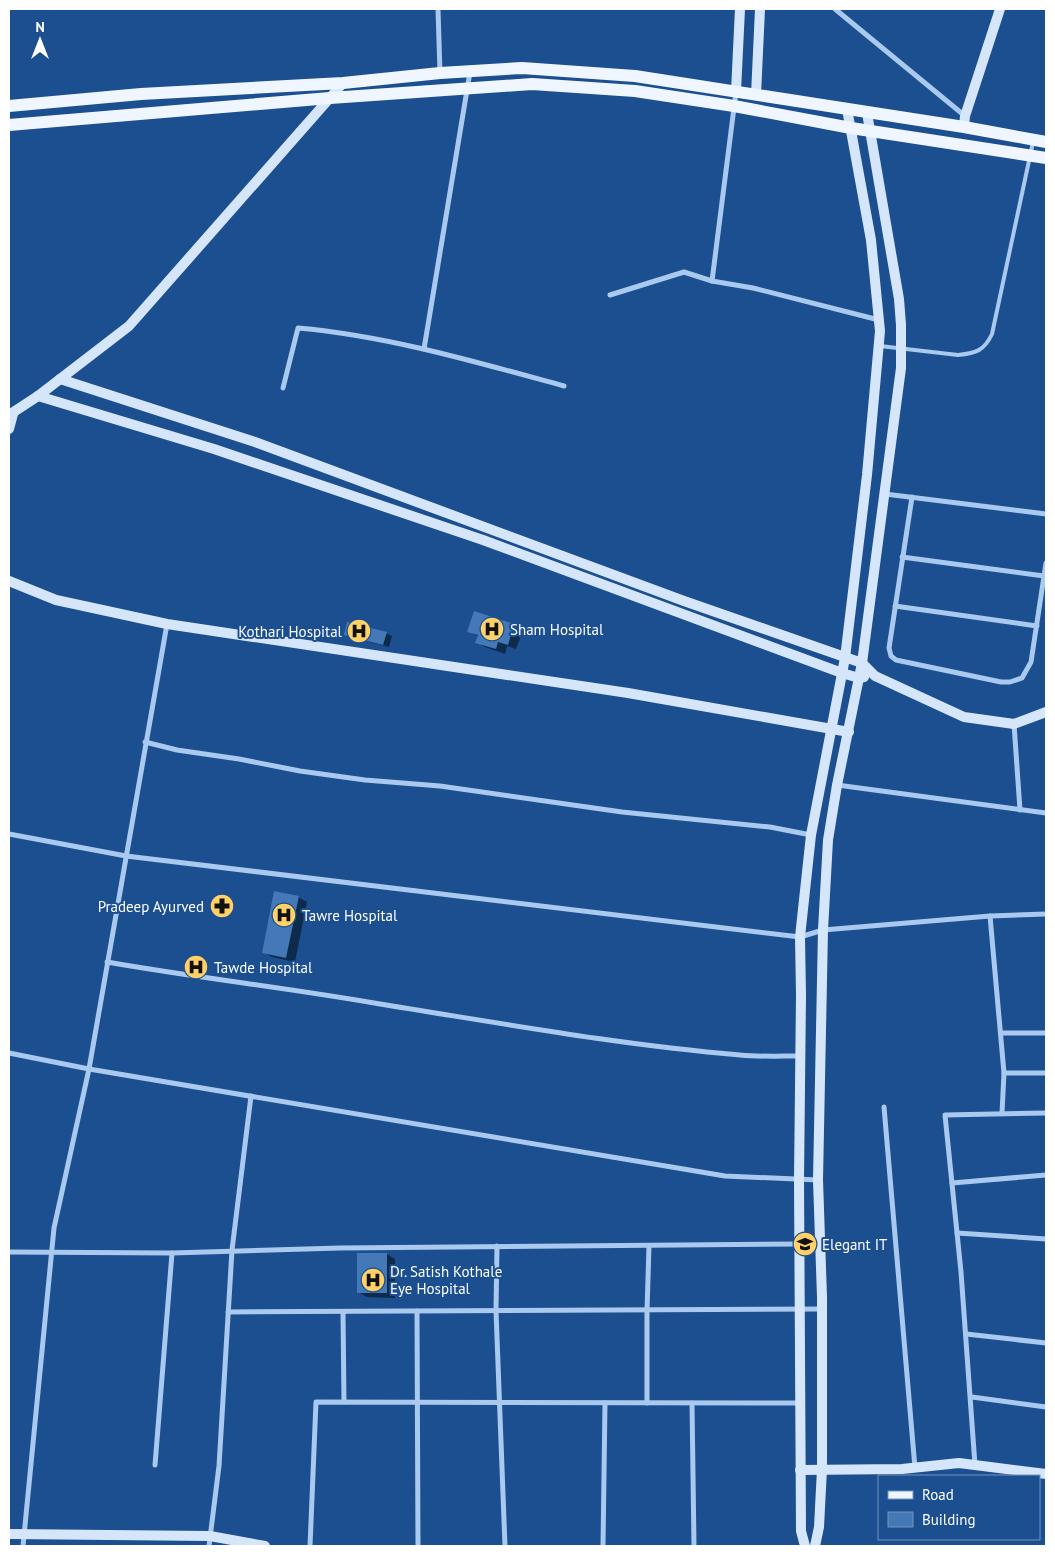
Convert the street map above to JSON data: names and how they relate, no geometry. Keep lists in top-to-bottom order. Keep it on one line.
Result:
{"places":{"hospital":["Sham Hospital","Kothari Hospital","Tawre Hospital","Tawde Hospital","Dr. Satish Kothale Eye Hospital"],"pharmacy":["Pradeep Ayurved"],"school or university":["Elegant IT"]},"legend":["Road","Building"],"north":"top"}
